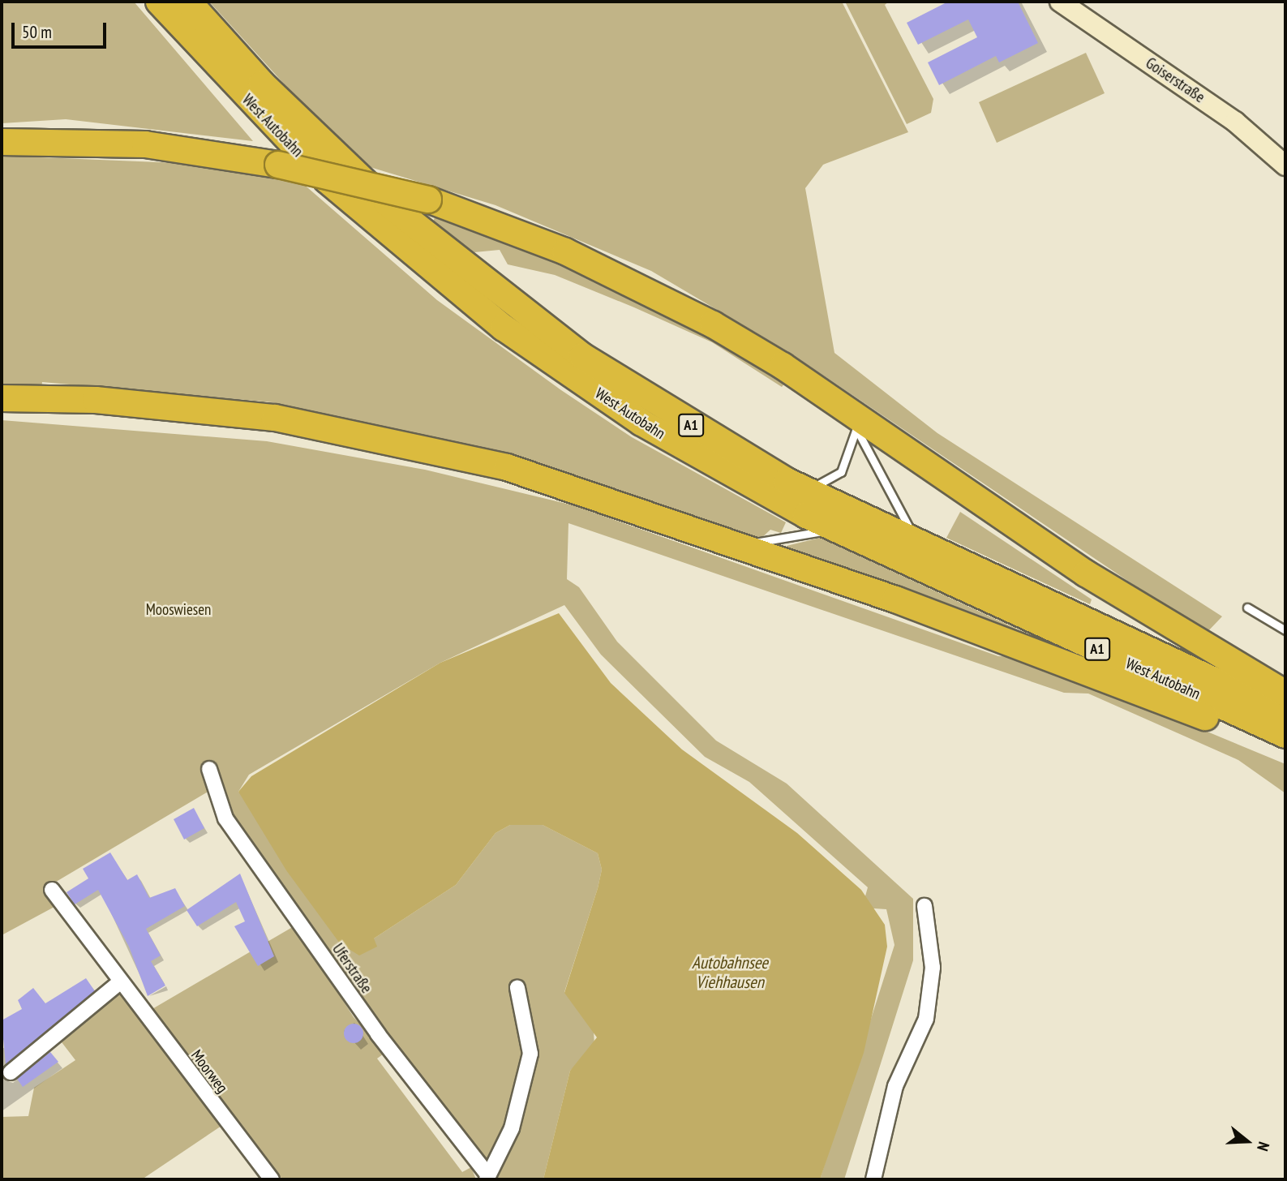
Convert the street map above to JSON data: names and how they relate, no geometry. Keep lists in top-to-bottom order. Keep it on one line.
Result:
{"streets":{"highway":["West Autobahn","A1"],"street":["Goiserstraße","Uferstraße","Moorweg"]},"water":["Autobahnsee Viehhausen"],"parks":["Mooswiesen"],"scale_bar":"50 m","north":"right"}
